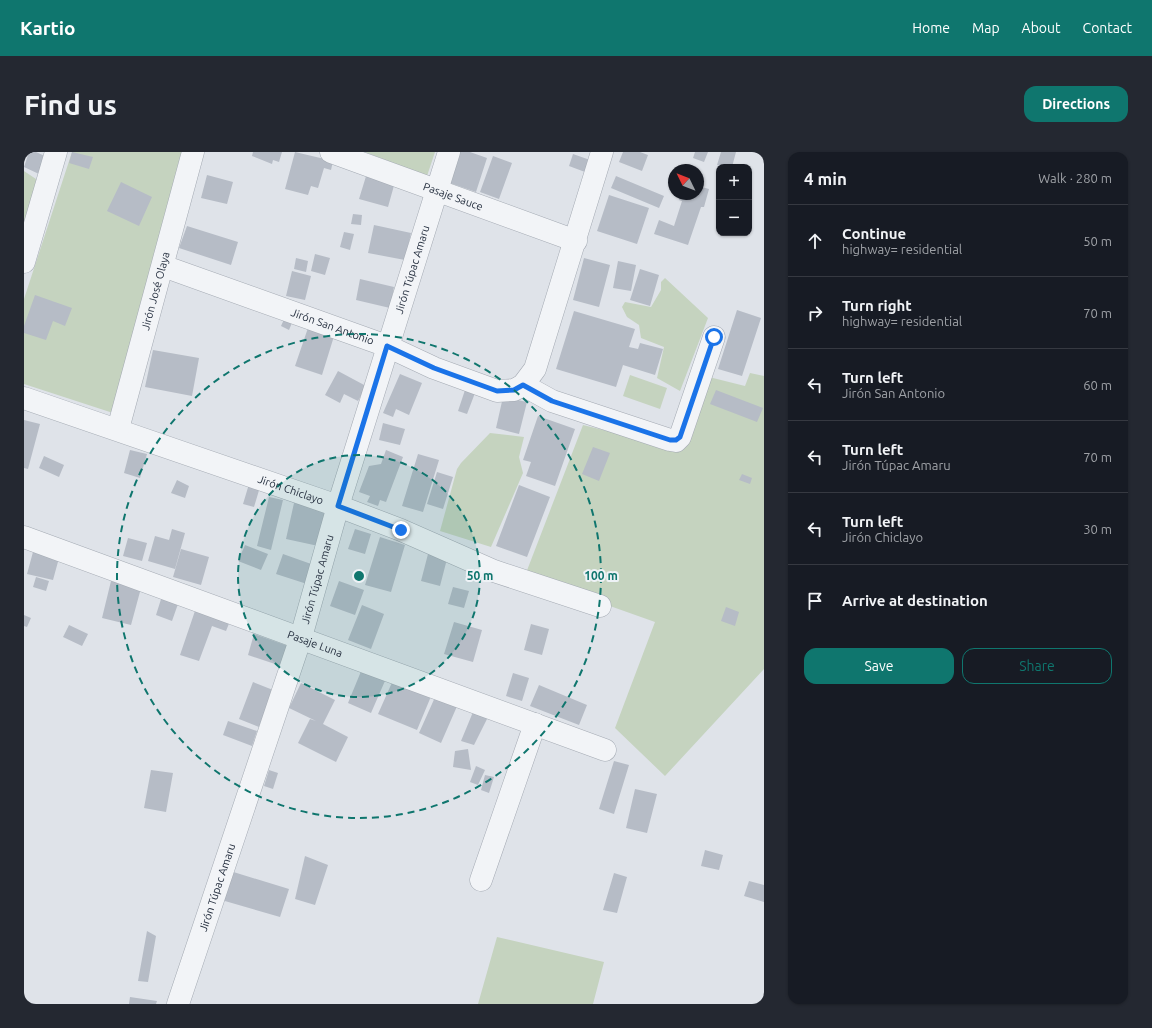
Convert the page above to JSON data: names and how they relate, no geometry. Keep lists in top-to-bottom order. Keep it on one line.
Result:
{"streets":{"street":["Pasaje Sauce","Jirón Túpac Amaru","Jirón José Olaya","Jirón San Antonio","Jirón Chiclayo","Pasaje Luna"]},"crossings":[["Pasaje Sauce","Jirón Túpac Amaru"],["Jirón Túpac Amaru","Jirón San Antonio"],["Jirón Túpac Amaru","Jirón Chiclayo"],["Jirón Túpac Amaru","Pasaje Luna"],["Jirón José Olaya","Jirón San Antonio"],["Jirón José Olaya","Jirón Chiclayo"]],"north":"top left","page":{"header":"Kartio","nav":["Home","Map","About","Contact"],"buttons":["Directions",["Save","Share"]],"title":"Find us","heading":["4 min","Walk · 280 m"],"map_buttons":["+","−"],"list":[["Continue","highway= residential","50 m"],["Turn right","highway= residential","70 m"],["Turn left","Jirón San Antonio","60 m"],["Turn left","Jirón Túpac Amaru","70 m"],["Turn left","Jirón Chiclayo","30 m"],"Arrive at destination"]},"rings":["50 m","100 m"]}
